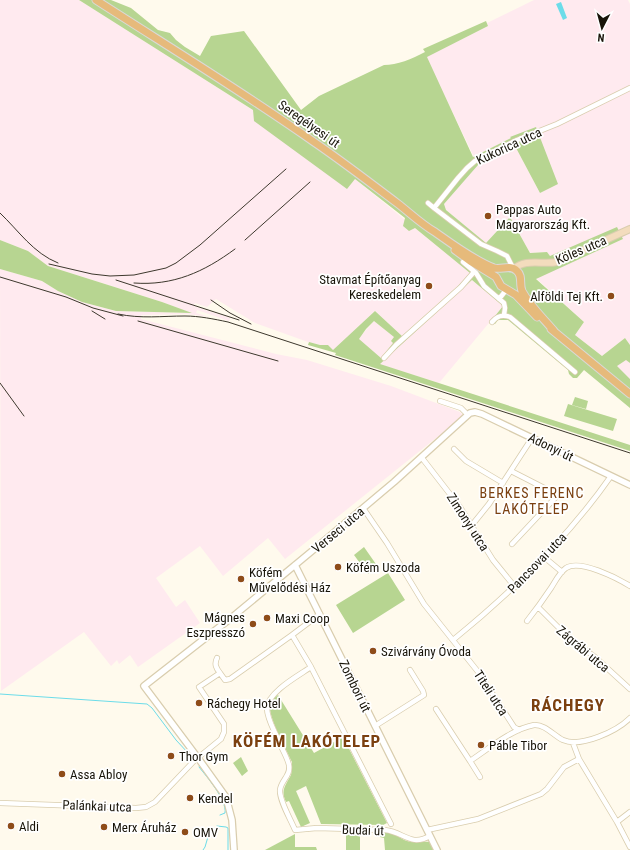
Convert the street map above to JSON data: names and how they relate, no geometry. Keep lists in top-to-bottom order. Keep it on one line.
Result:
{"streets":{"main road":["Seregélyesi út","Köles utca"],"street":["Kukorica utca","Adonyi út","Zimonyi utca","Verseci utca","Pancsovai utca","Zágrábi utca","Zombori út","Titeli utca","Palánkai utca","Budai út"]},"crossings":[["Seregélyesi út","Köles utca"],["Adonyi út","Verseci utca"],["Adonyi út","Pancsovai utca"],["Zimonyi utca","Verseci utca"],["Zimonyi utca","Pancsovai utca"],["Verseci utca","Zombori út"],["Verseci utca","Titeli utca"],["Verseci utca","Palánkai utca"],["Pancsovai utca","Titeli utca"],["Zombori út","Budai út"]],"districts":["BERKES FERENC LAKÓTELEP","RÁCHEGY","KÖFÉM LAKÓTELEP"],"places":["Pappas Auto Magyarország Kft.","Stavmat Építőanyag Kereskedelem","Alföldi Tej Kft.","Köfém Uszoda","Köfém Művelődési Ház","Maxi Coop","Mágnes Eszpresszó","Szivárvány Óvoda","Ráchegy Hotel","Páble Tibor","Thor Gym","Assa Abloy","Kendel","Aldi","Merx Áruház","OMV"],"north":"bottom"}
